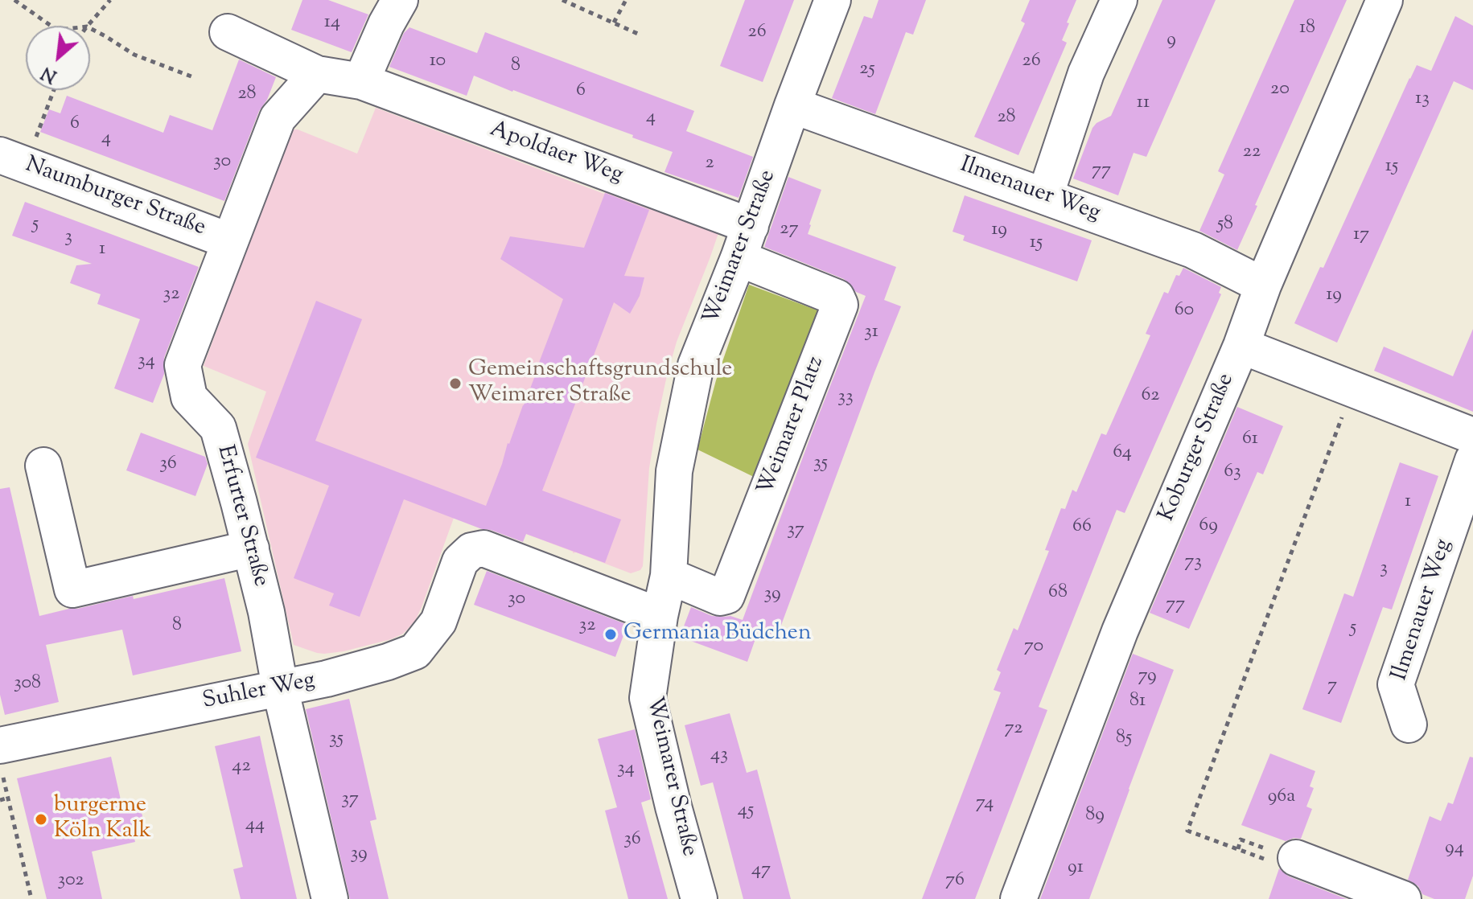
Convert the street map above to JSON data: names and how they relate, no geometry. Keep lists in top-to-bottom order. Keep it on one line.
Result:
{"streets":{"street":["Apoldaer Weg","Ilmenauer Weg","Naumburger Straße","Weimarer Straße","Weimarer Platz","Koburger Straße","Erfurter Straße","Suhler Weg"]},"crossings":[["Apoldaer Weg","Weimarer Straße"],["Apoldaer Weg","Weimarer Platz"],["Ilmenauer Weg","Weimarer Straße"],["Ilmenauer Weg","Koburger Straße"],["Naumburger Straße","Erfurter Straße"],["Weimarer Straße","Weimarer Platz"],["Weimarer Straße","Suhler Weg"],["Erfurter Straße","Suhler Weg"]],"places":["Gemeinschaftsgrundschule Weimarer Straße","Germania Büdchen","burgerme Köln Kalk"],"house_numbers":["14","18","26","9","10","26","8","25","20","6","28","13","11","4","28","6","4","22","30","2","15","77","5","58","27","19","17","3","15","1","32","19","60","31","34","62","33","61","64","35","36","63","1","69","66","37","73","3","68","39","30","77","8","32","5","70","79","308","7","81","72","85","35","43","42","34","96a","37","74","45","89","44","36","94","39","91","47","302","76"],"north":"bottom left"}
